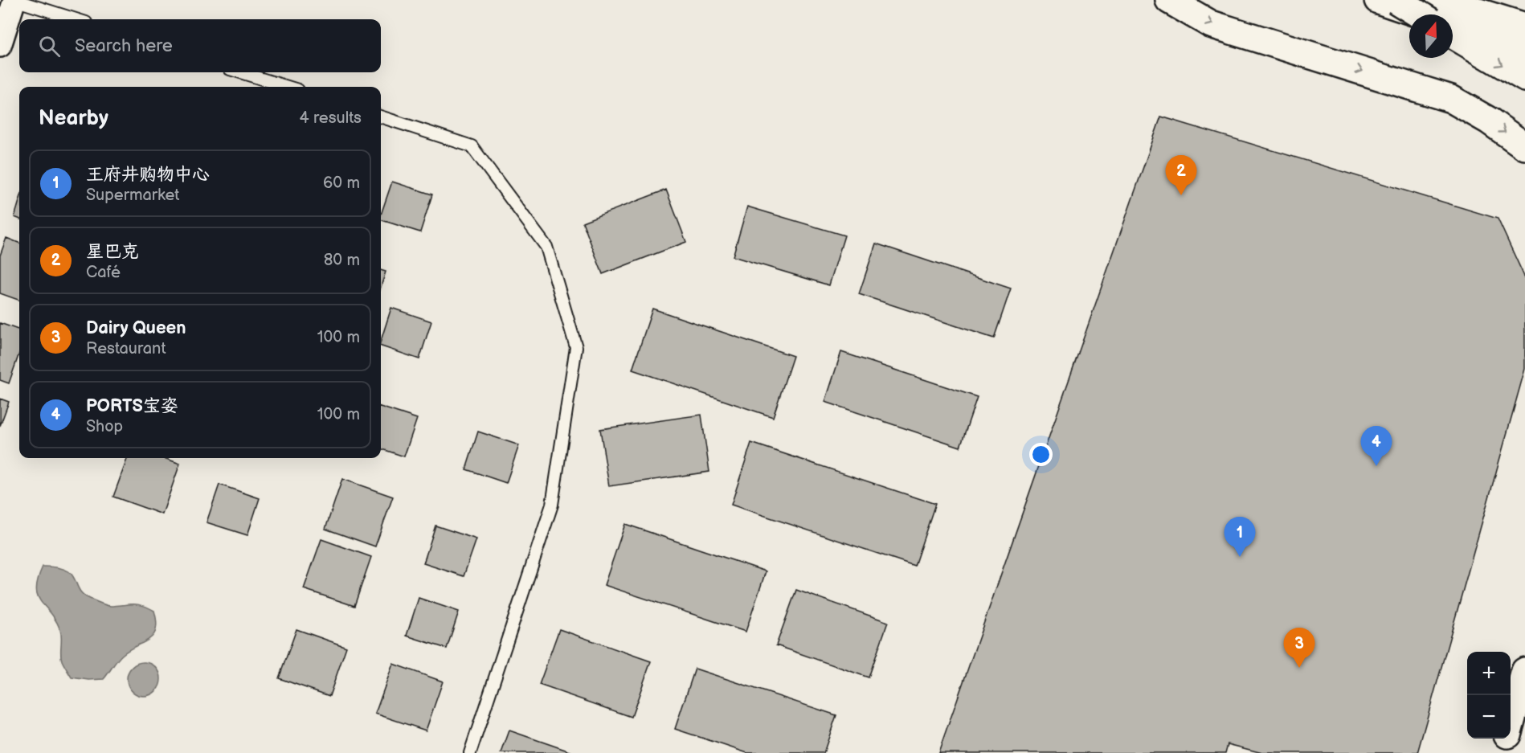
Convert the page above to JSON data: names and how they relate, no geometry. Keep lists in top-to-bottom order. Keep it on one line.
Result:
{"north":"top","page":{"search":"Search here","heading":["Nearby","4 results"],"list":[{"mark":"1","name":"王府井购物中心","note":"Supermarket","value":"60 m"},{"mark":"2","name":"星巴克","note":"Café","value":"80 m"},{"mark":"3","name":"Dairy Queen","note":"Restaurant","value":"100 m"},{"mark":"4","name":"PORTS宝姿","note":"Shop","value":"100 m"}],"pins":["2","4","1","3"],"map_buttons":["+","−"]}}
